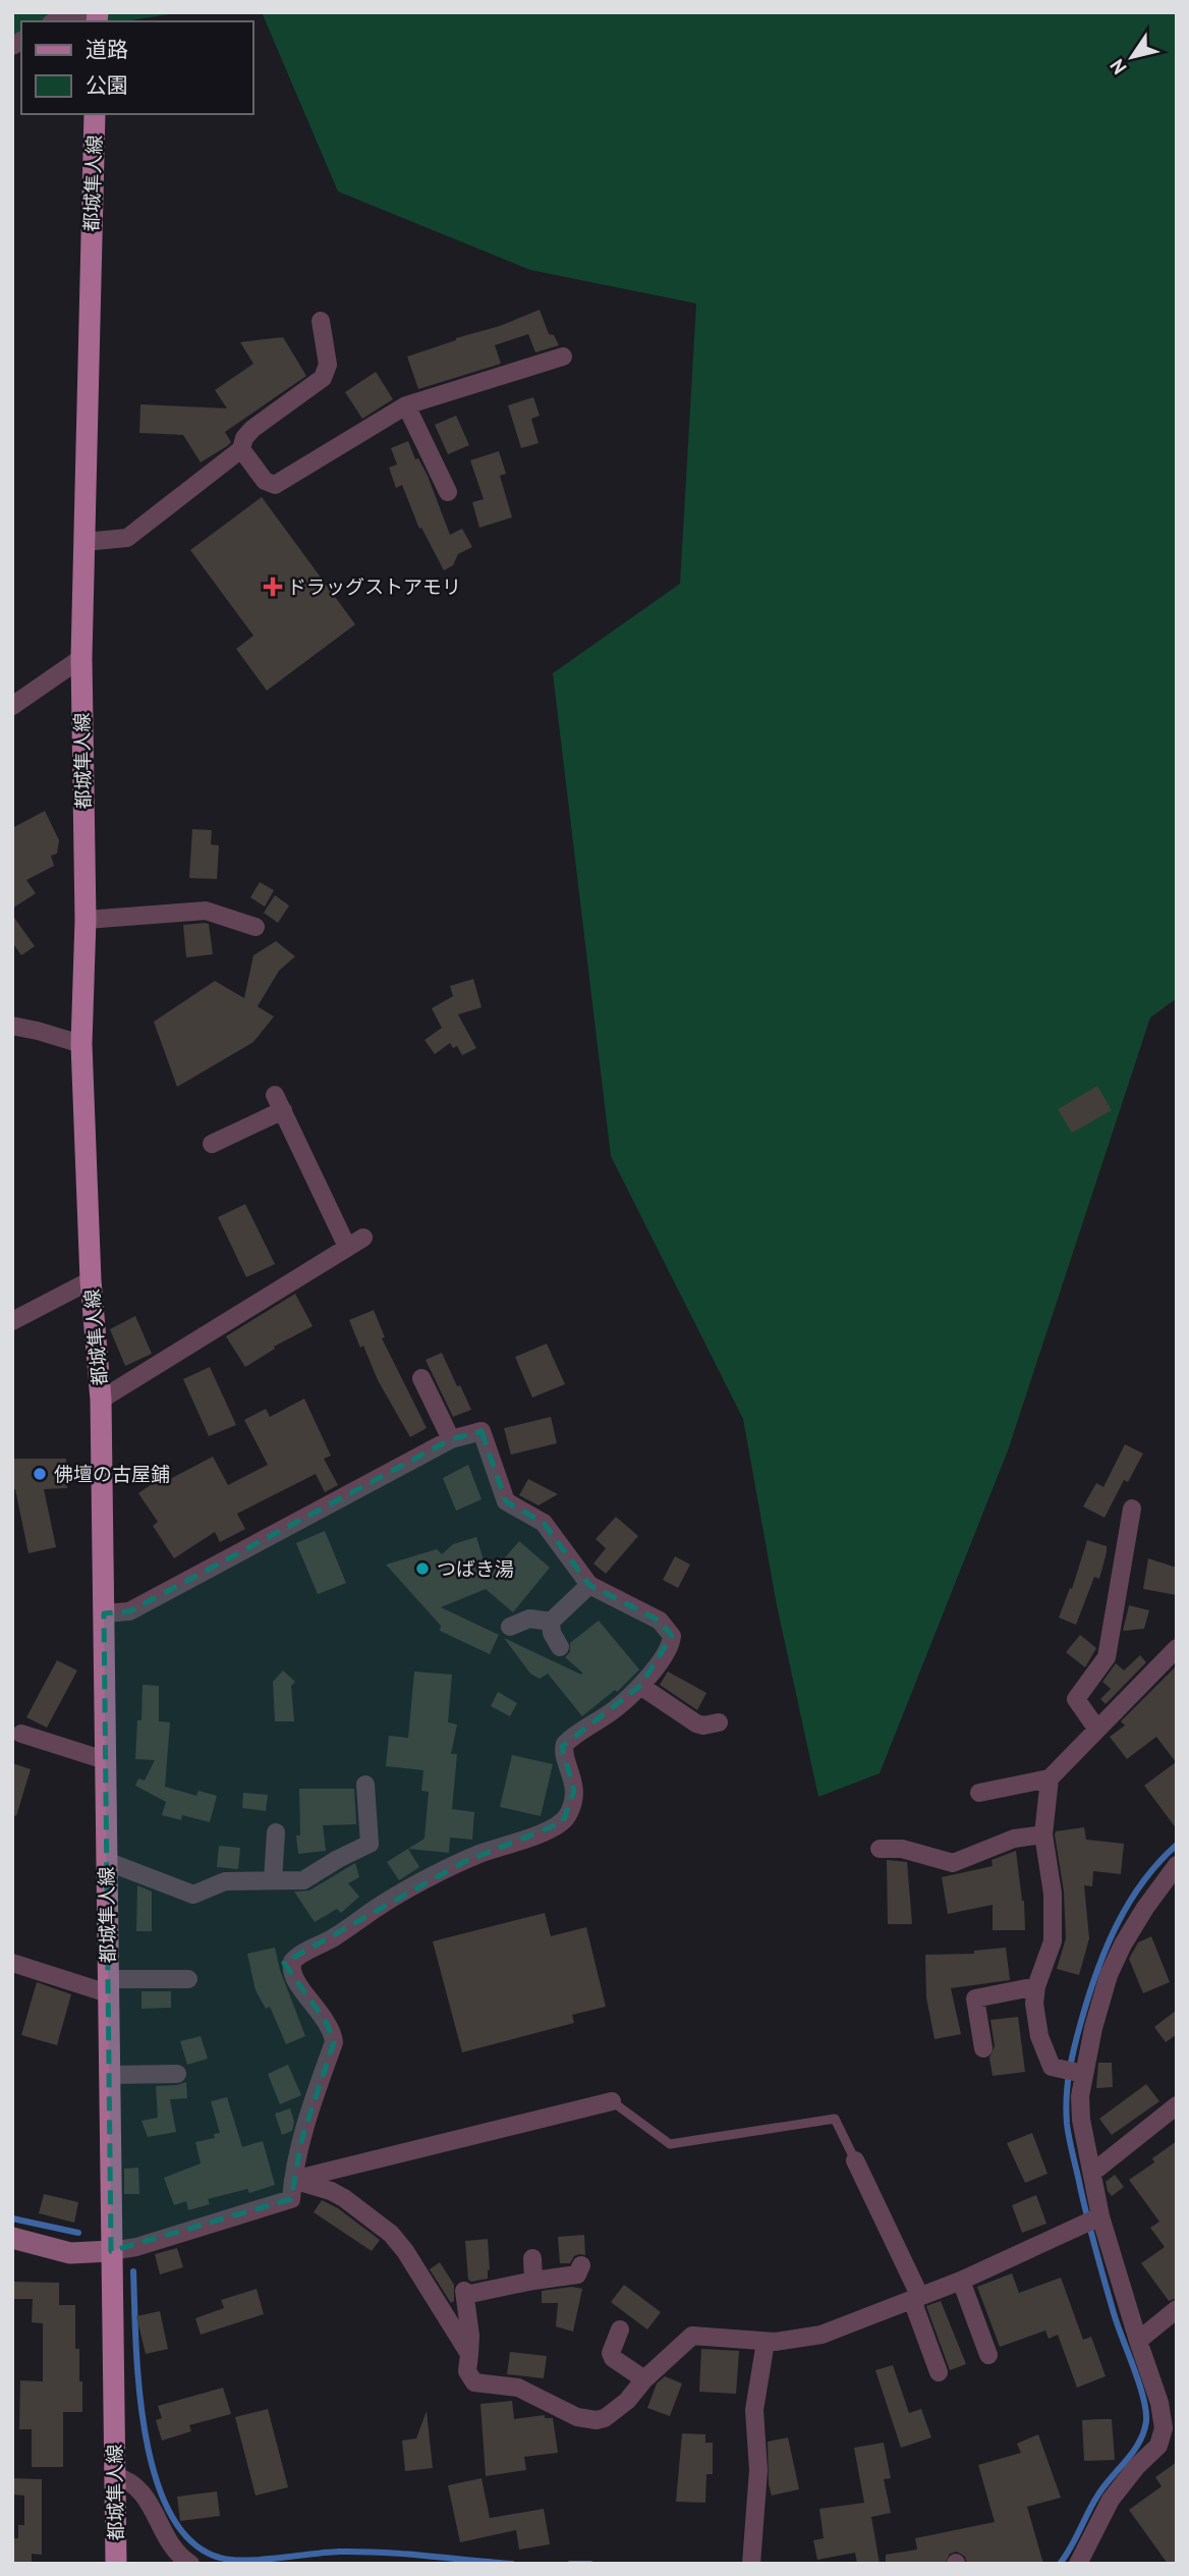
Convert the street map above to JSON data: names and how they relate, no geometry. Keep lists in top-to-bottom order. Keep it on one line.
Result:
{"streets":{"main road":["都城隼人線"]},"places":{"health":["ドラッグストアモリ"],"other":["佛壇の古屋鋪","つばき湯"]},"legend":["道路","公園"],"north":"bottom left"}
